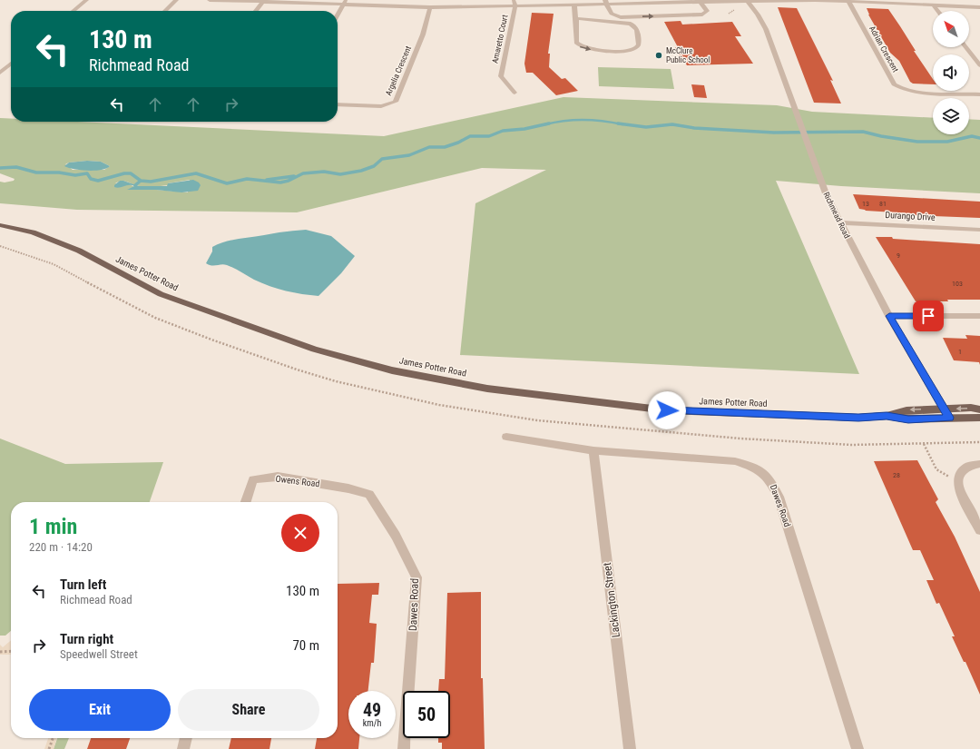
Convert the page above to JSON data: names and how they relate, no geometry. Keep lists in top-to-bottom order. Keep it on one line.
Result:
{"streets":{"main road":["James Potter Road"],"street":["Amaretto Court","Adrian Crescent","Argelia Crescent","Richmead Road","Durango Drive","Owens Road","Dawes Road","Lackington Street"]},"crossings":[["Richmead Road","Durango Drive"],["Richmead Road","James Potter Road"],["Owens Road","Dawes Road"],["Dawes Road","Lackington Street"]],"places":["McClure Public School"],"house_numbers":["13","81","9","103","1","28"],"north":"top left","page":{"turn":["130 m","Richmead Road"],"heading":["1 min","220 m · 14:20"],"list":[{"name":"Turn left","note":"Richmead Road","value":"130 m"},{"name":"Turn right","note":"Speedwell Street","value":"70 m"}],"buttons":["Exit","Share"],"speed":"49 km/h","limit":"50"}}
